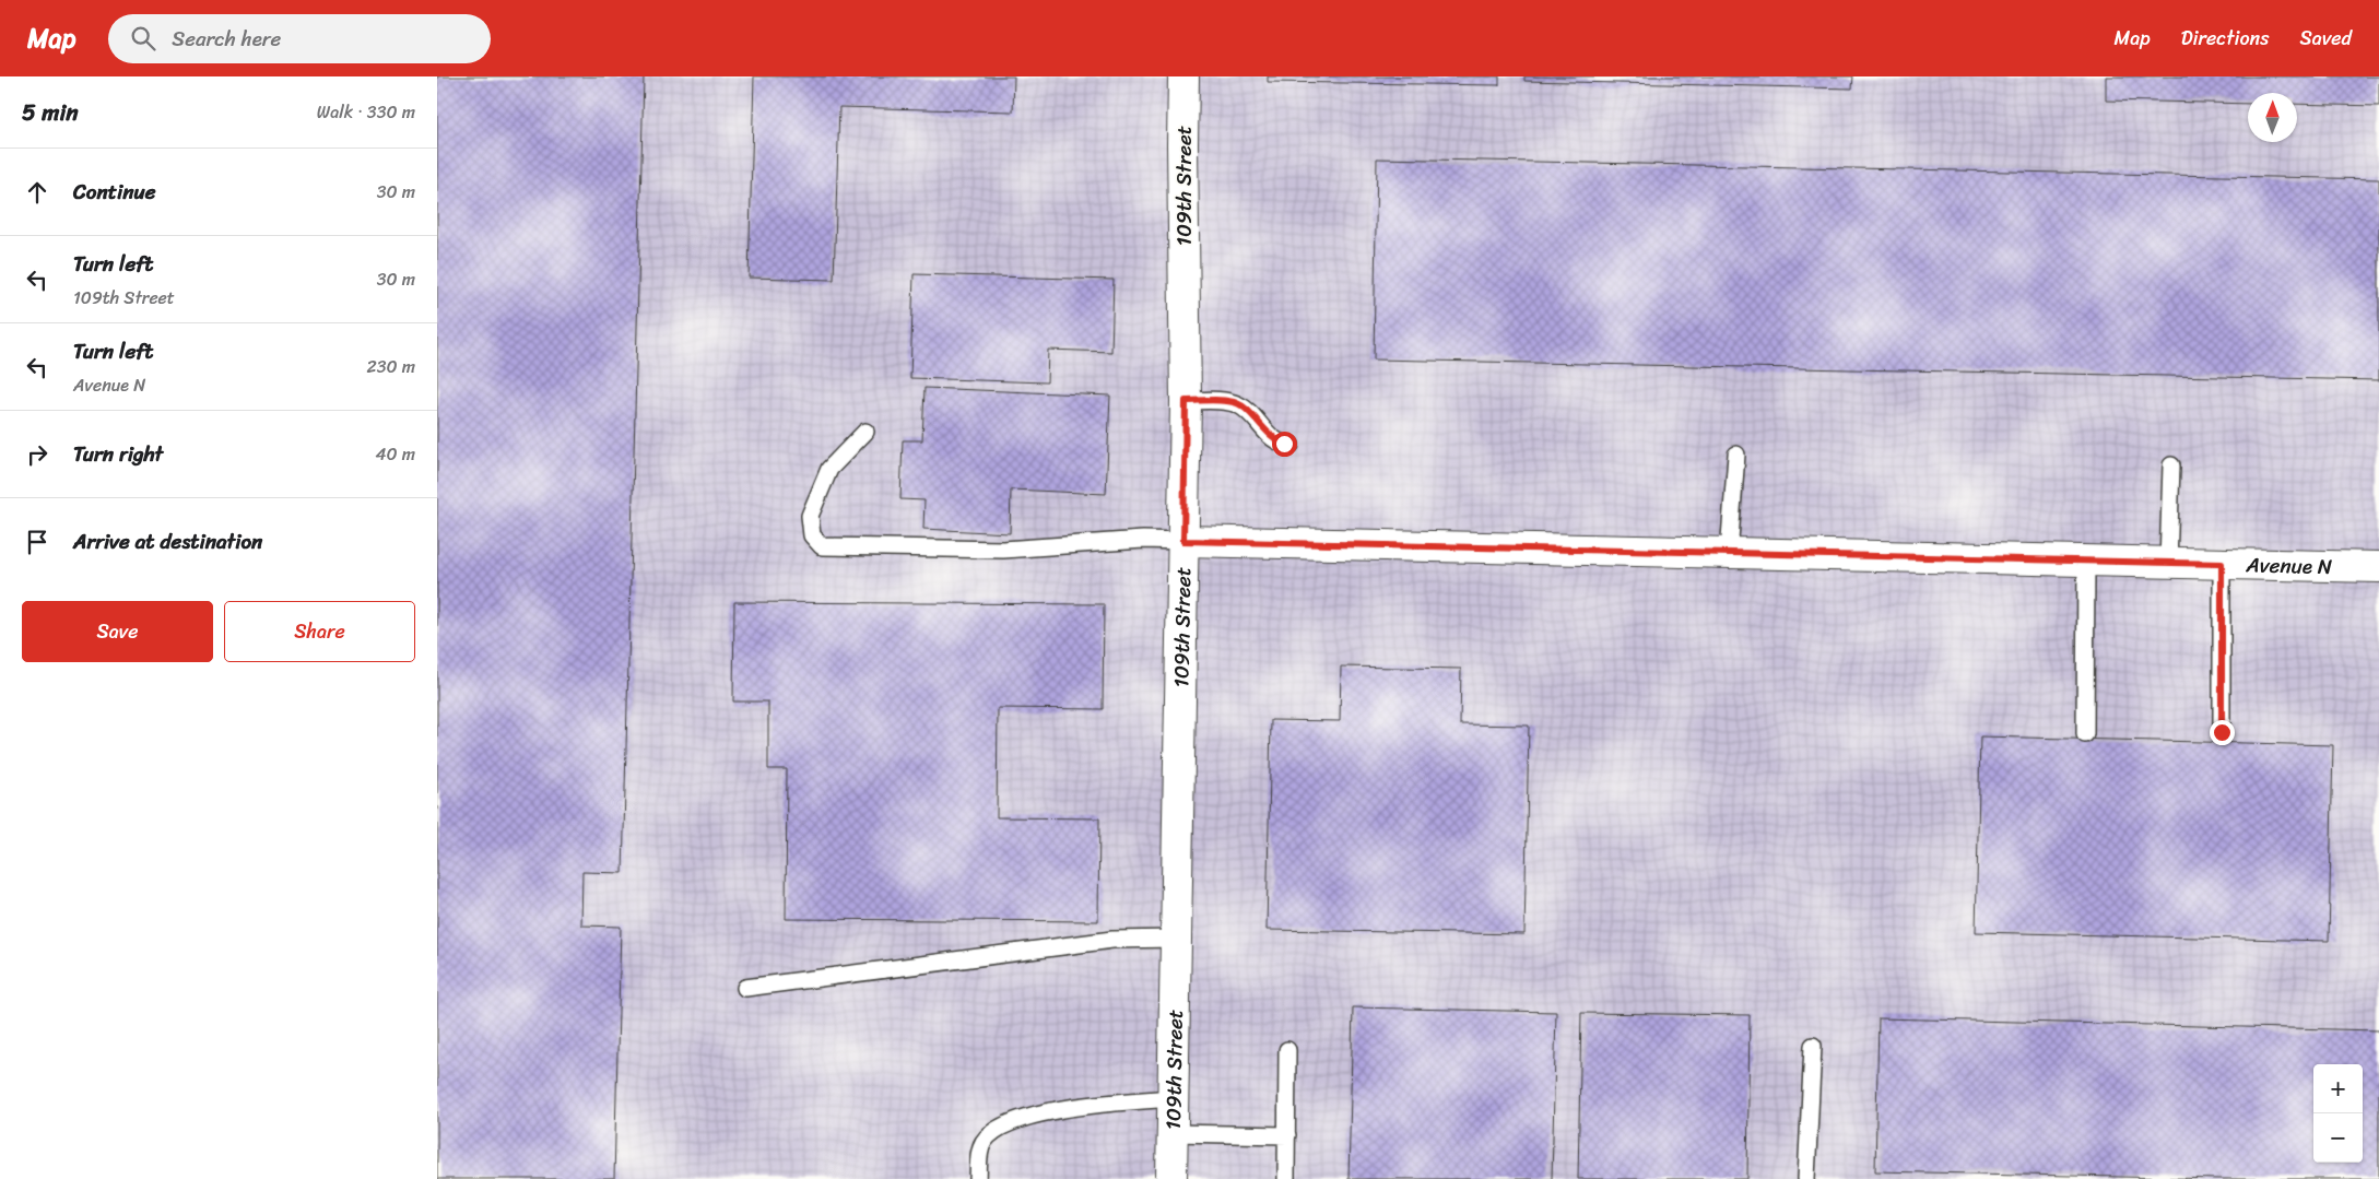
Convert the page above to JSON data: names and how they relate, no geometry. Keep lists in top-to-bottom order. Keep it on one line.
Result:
{"streets":{"street":["109th Street","Avenue N"]},"crossings":[["109th Street","Avenue N"]],"north":"top","page":{"header":"Map","search":"Search here","nav":["Map","Directions","Saved"],"heading":["5 min","Walk · 330 m"],"list":[["Continue","30 m"],["Turn left","109th Street","30 m"],["Turn left","Avenue N","230 m"],["Turn right","40 m"],"Arrive at destination"],"buttons":["Save","Share"],"map_buttons":["+","−"]}}
